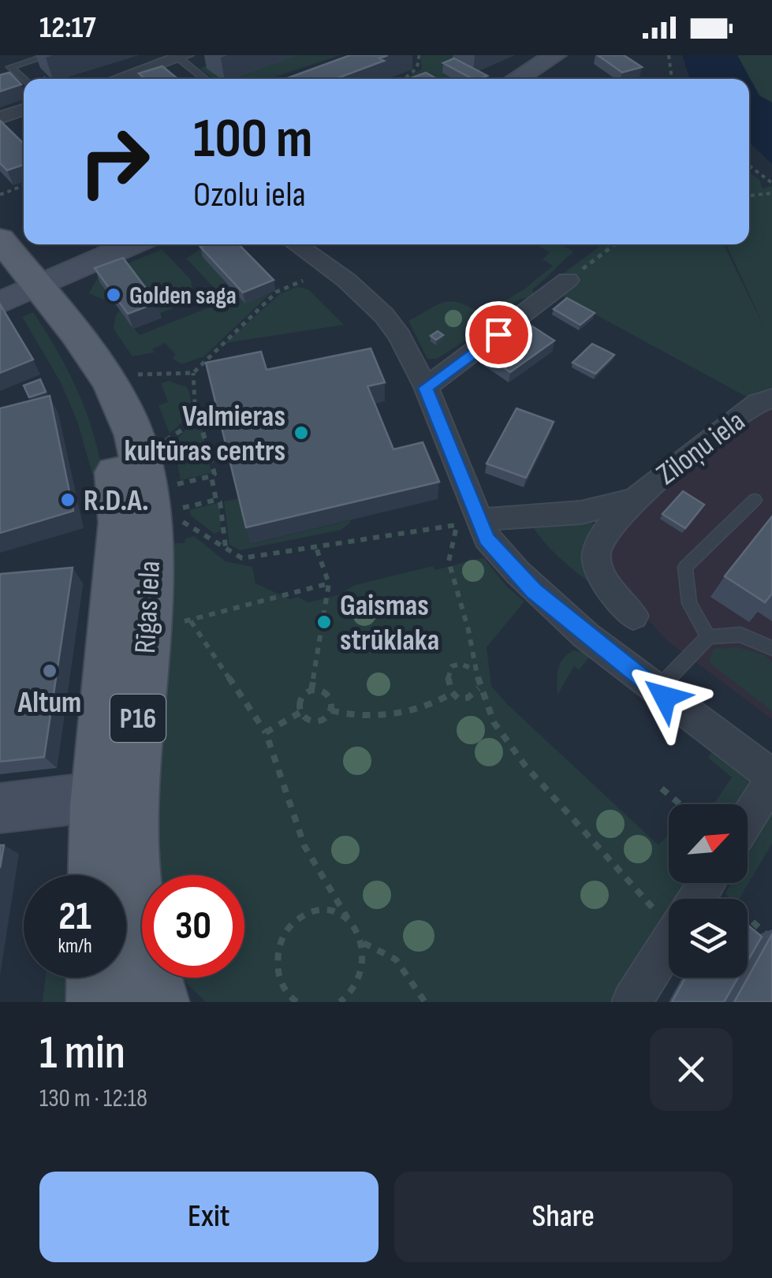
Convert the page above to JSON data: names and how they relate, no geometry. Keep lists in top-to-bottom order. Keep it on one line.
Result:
{"streets":{"main road":["Rīgas iela","P16"],"street":["Ziloņu iela"]},"places":["Golden saga","Valmieras kultūras centrs","R.D.A.","Gaismas strūklaka","Altum"],"north":"top right","page":{"status":"12:17","turn":["100 m","Ozolu iela"],"speed":"21 km/h","limit":"30","heading":["1 min","130 m · 12:18"],"buttons":["Exit","Share"]}}
